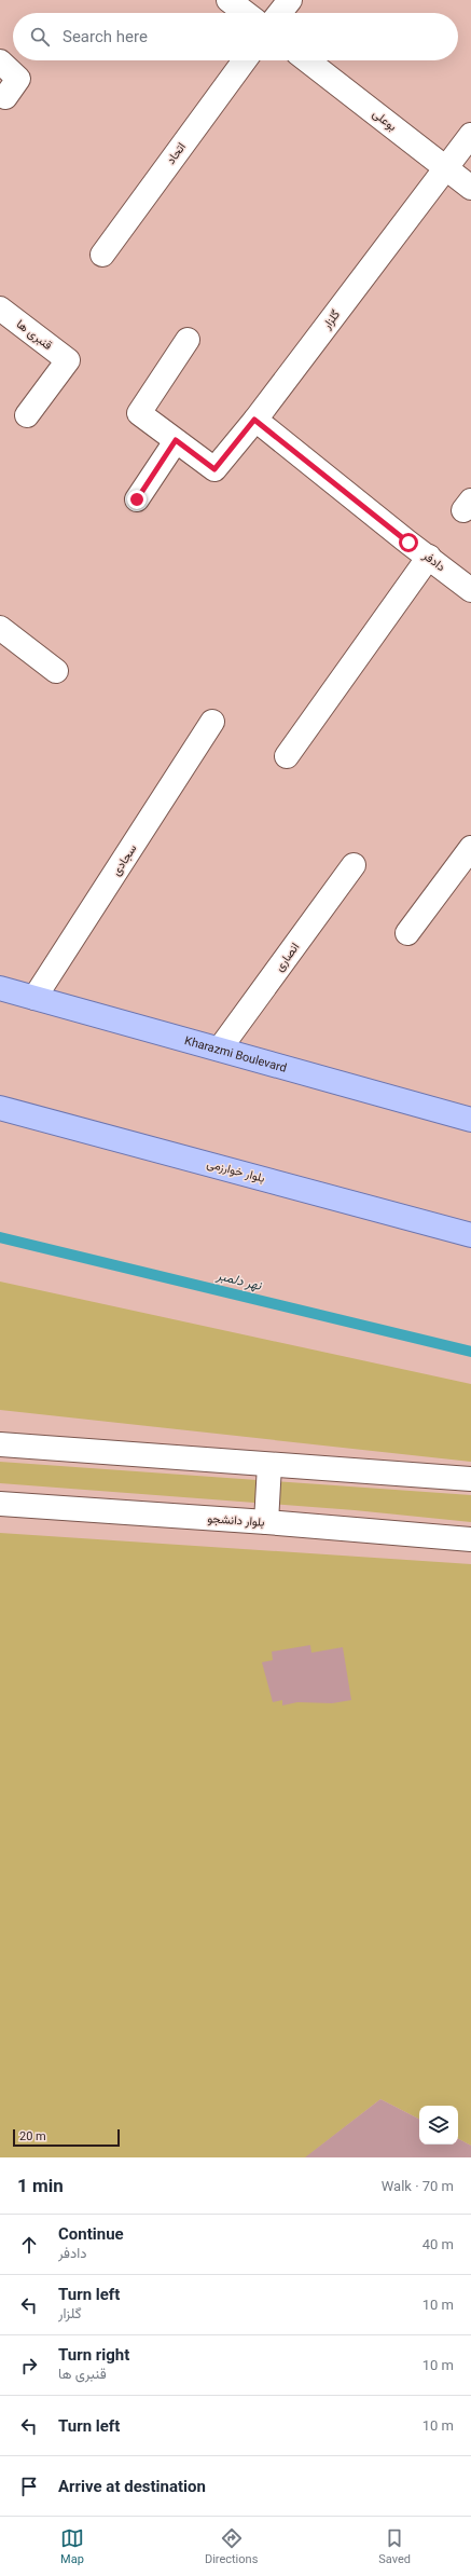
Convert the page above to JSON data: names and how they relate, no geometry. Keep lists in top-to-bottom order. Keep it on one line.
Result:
{"streets":{"main road":["Kharazmi Boulevard","بلوار خوارزمی"],"street":["بوعلی","اتحاد","گلزار","قنبری ها","دادفر","سجادی","انصاری","بلوار دانشجو"]},"crossings":[["بوعلی","گلزار"],["گلزار","دادفر"],["سجادی","Kharazmi Boulevard"],["انصاری","Kharazmi Boulevard"]],"water":["نهر دلمبر"],"scale_bar":"20 m","page":{"search":"Search here","scale":"20 m","heading":["1 min","Walk · 70 m"],"list":[["Continue","دادفر","40 m"],["Turn left","گلزار","10 m"],["Turn right","قنبری ها","10 m"],["Turn left","10 m"],"Arrive at destination"],"nav":["Map","Directions","Saved"]}}
